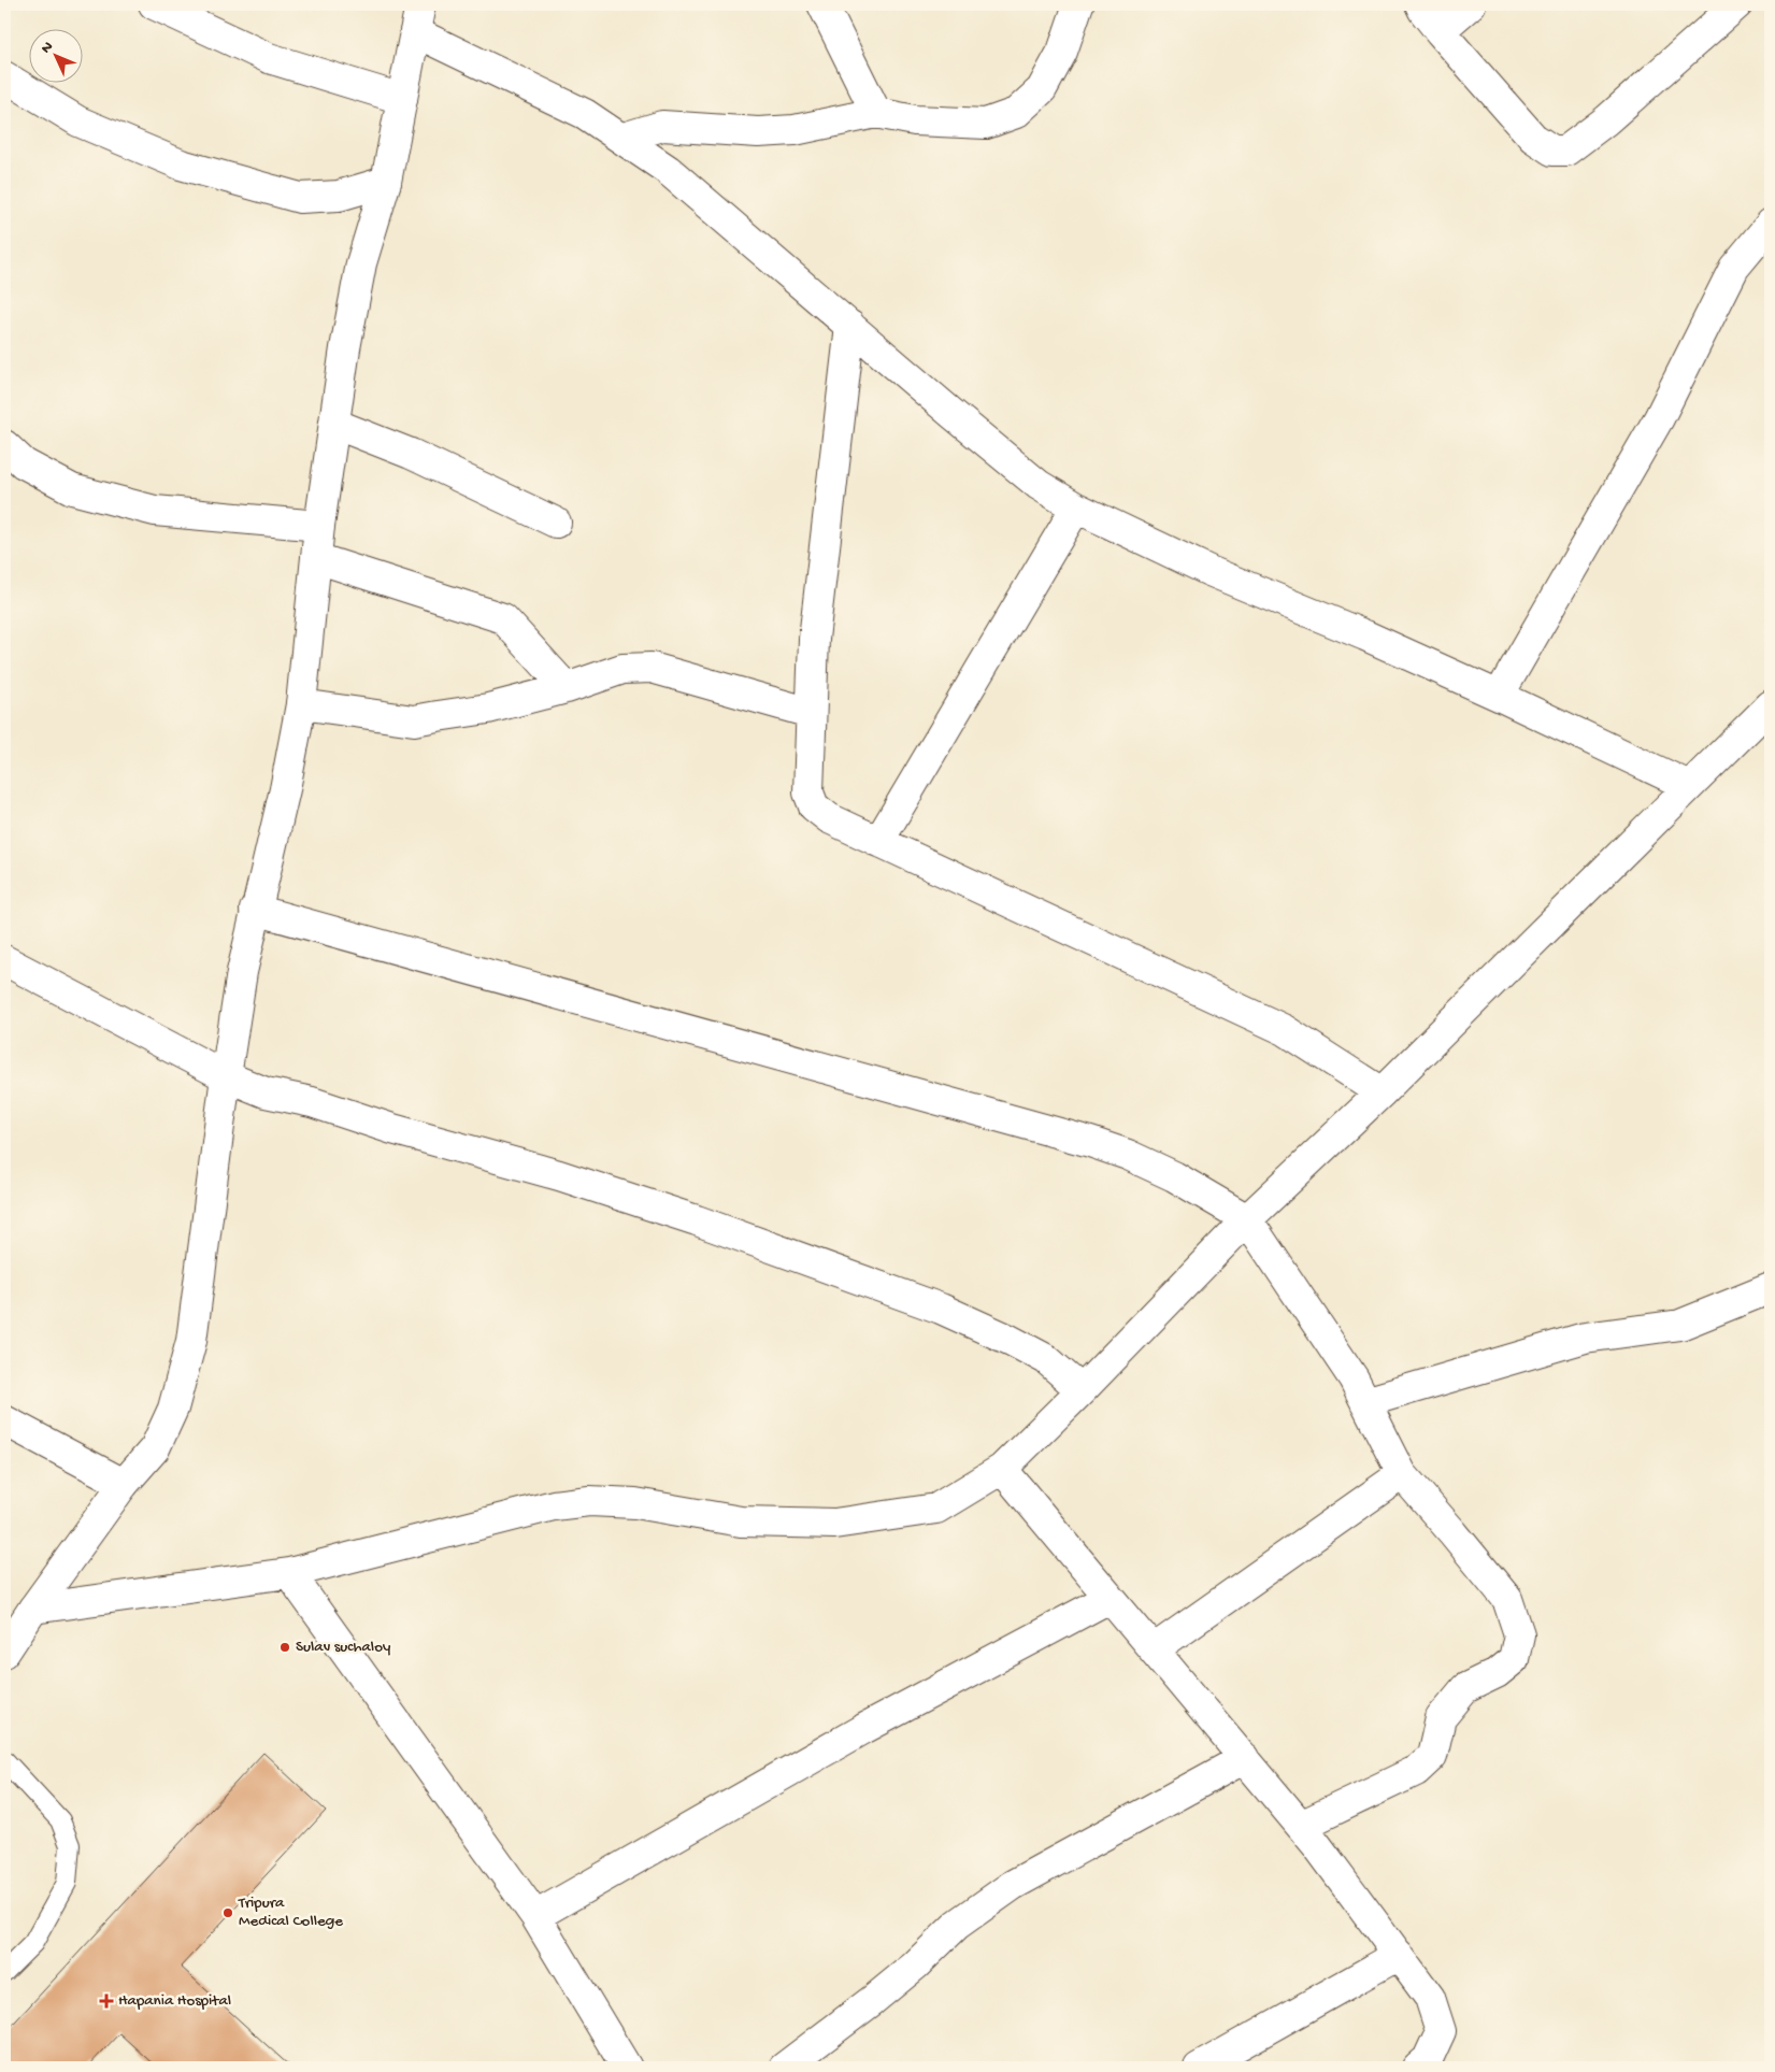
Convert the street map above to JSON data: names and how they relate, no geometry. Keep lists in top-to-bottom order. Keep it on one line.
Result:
{"places":{"other":["Sulav suchaloy","Tripura Medical College"],"health":["Hapania Hospital"]},"north":"top left"}
